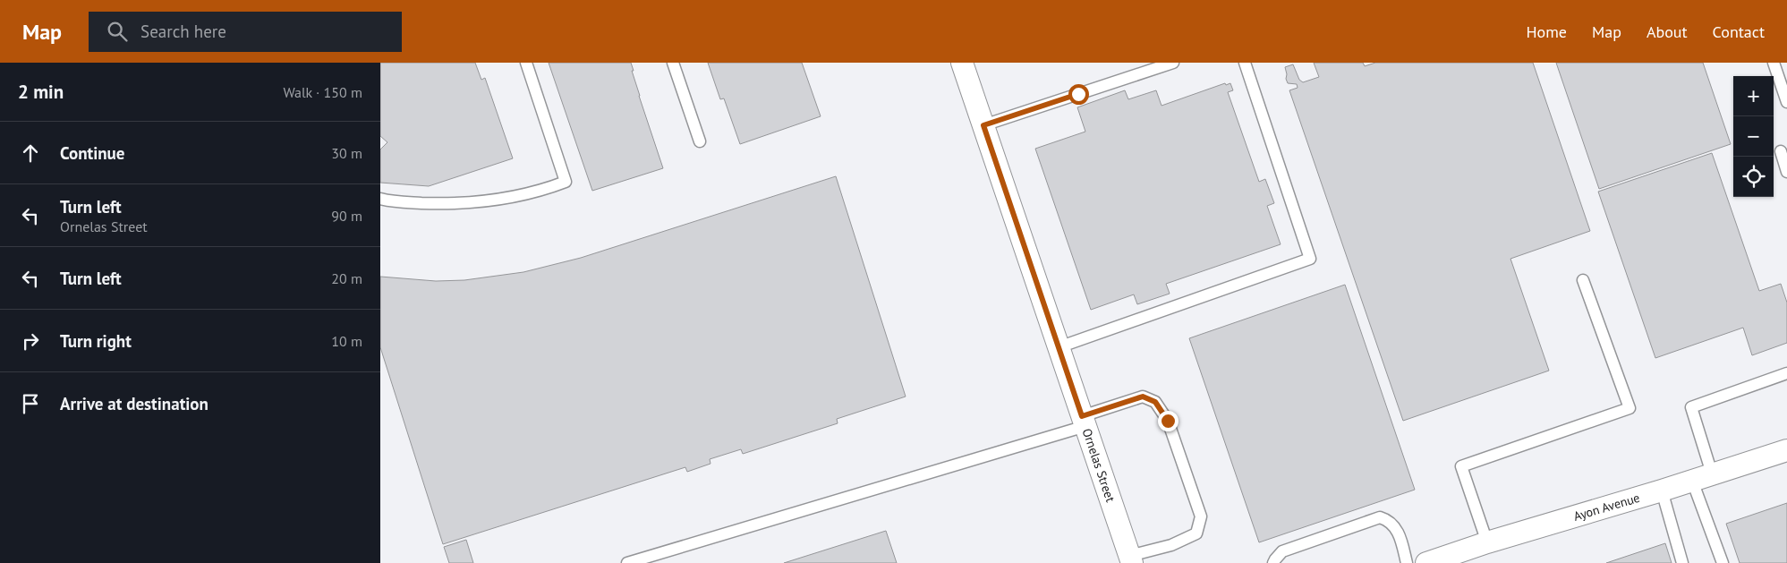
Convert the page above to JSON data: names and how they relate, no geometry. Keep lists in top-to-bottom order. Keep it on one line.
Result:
{"streets":{"street":["Ornelas Street","Ayon Avenue"]},"page":{"header":"Map","search":"Search here","nav":["Home","Map","About","Contact"],"heading":["2 min","Walk · 150 m"],"map_buttons":["+","−"],"list":[["Continue","30 m"],["Turn left","Ornelas Street","90 m"],["Turn left","20 m"],["Turn right","10 m"],"Arrive at destination"]}}
